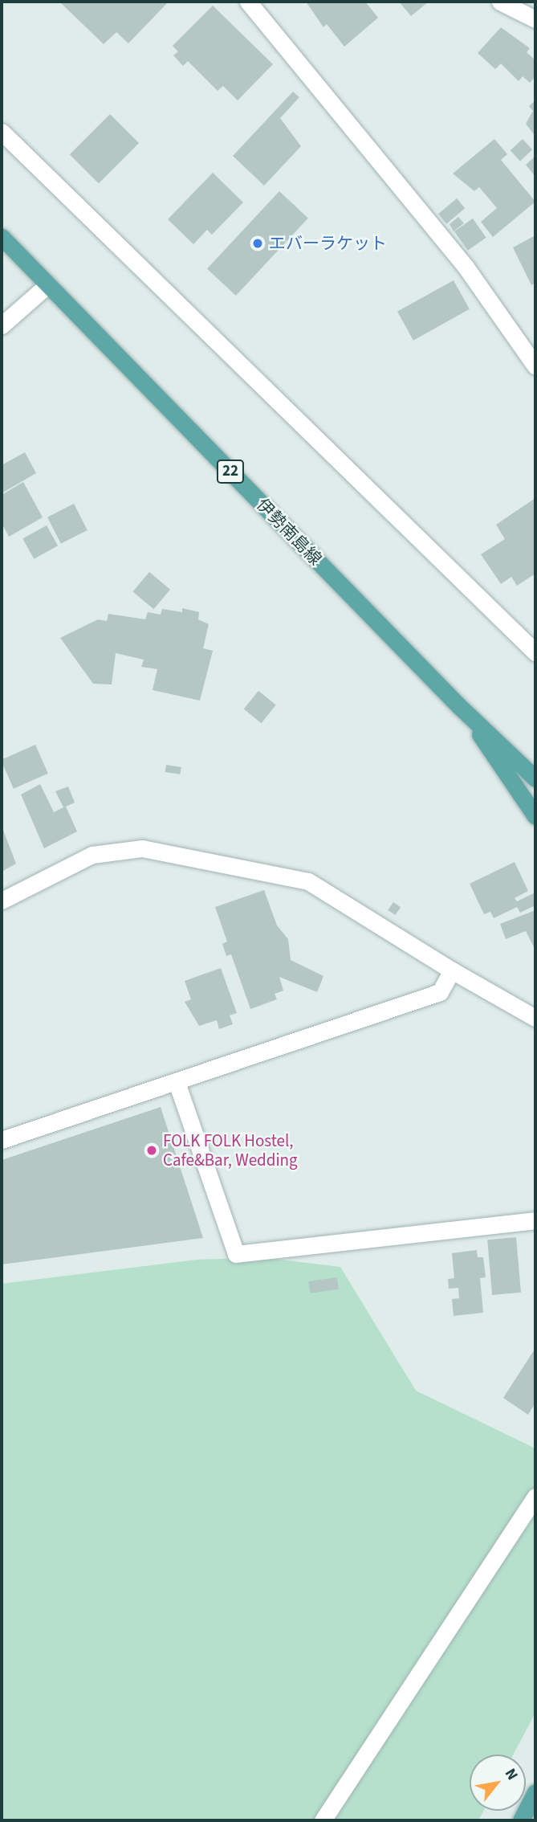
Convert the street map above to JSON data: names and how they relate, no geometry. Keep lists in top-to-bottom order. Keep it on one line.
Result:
{"streets":{"main road":["22","伊勢南島線"]},"places":["エバーラケット","FOLK FOLK Hostel, Cafe&Bar, Wedding"],"north":"top right"}
